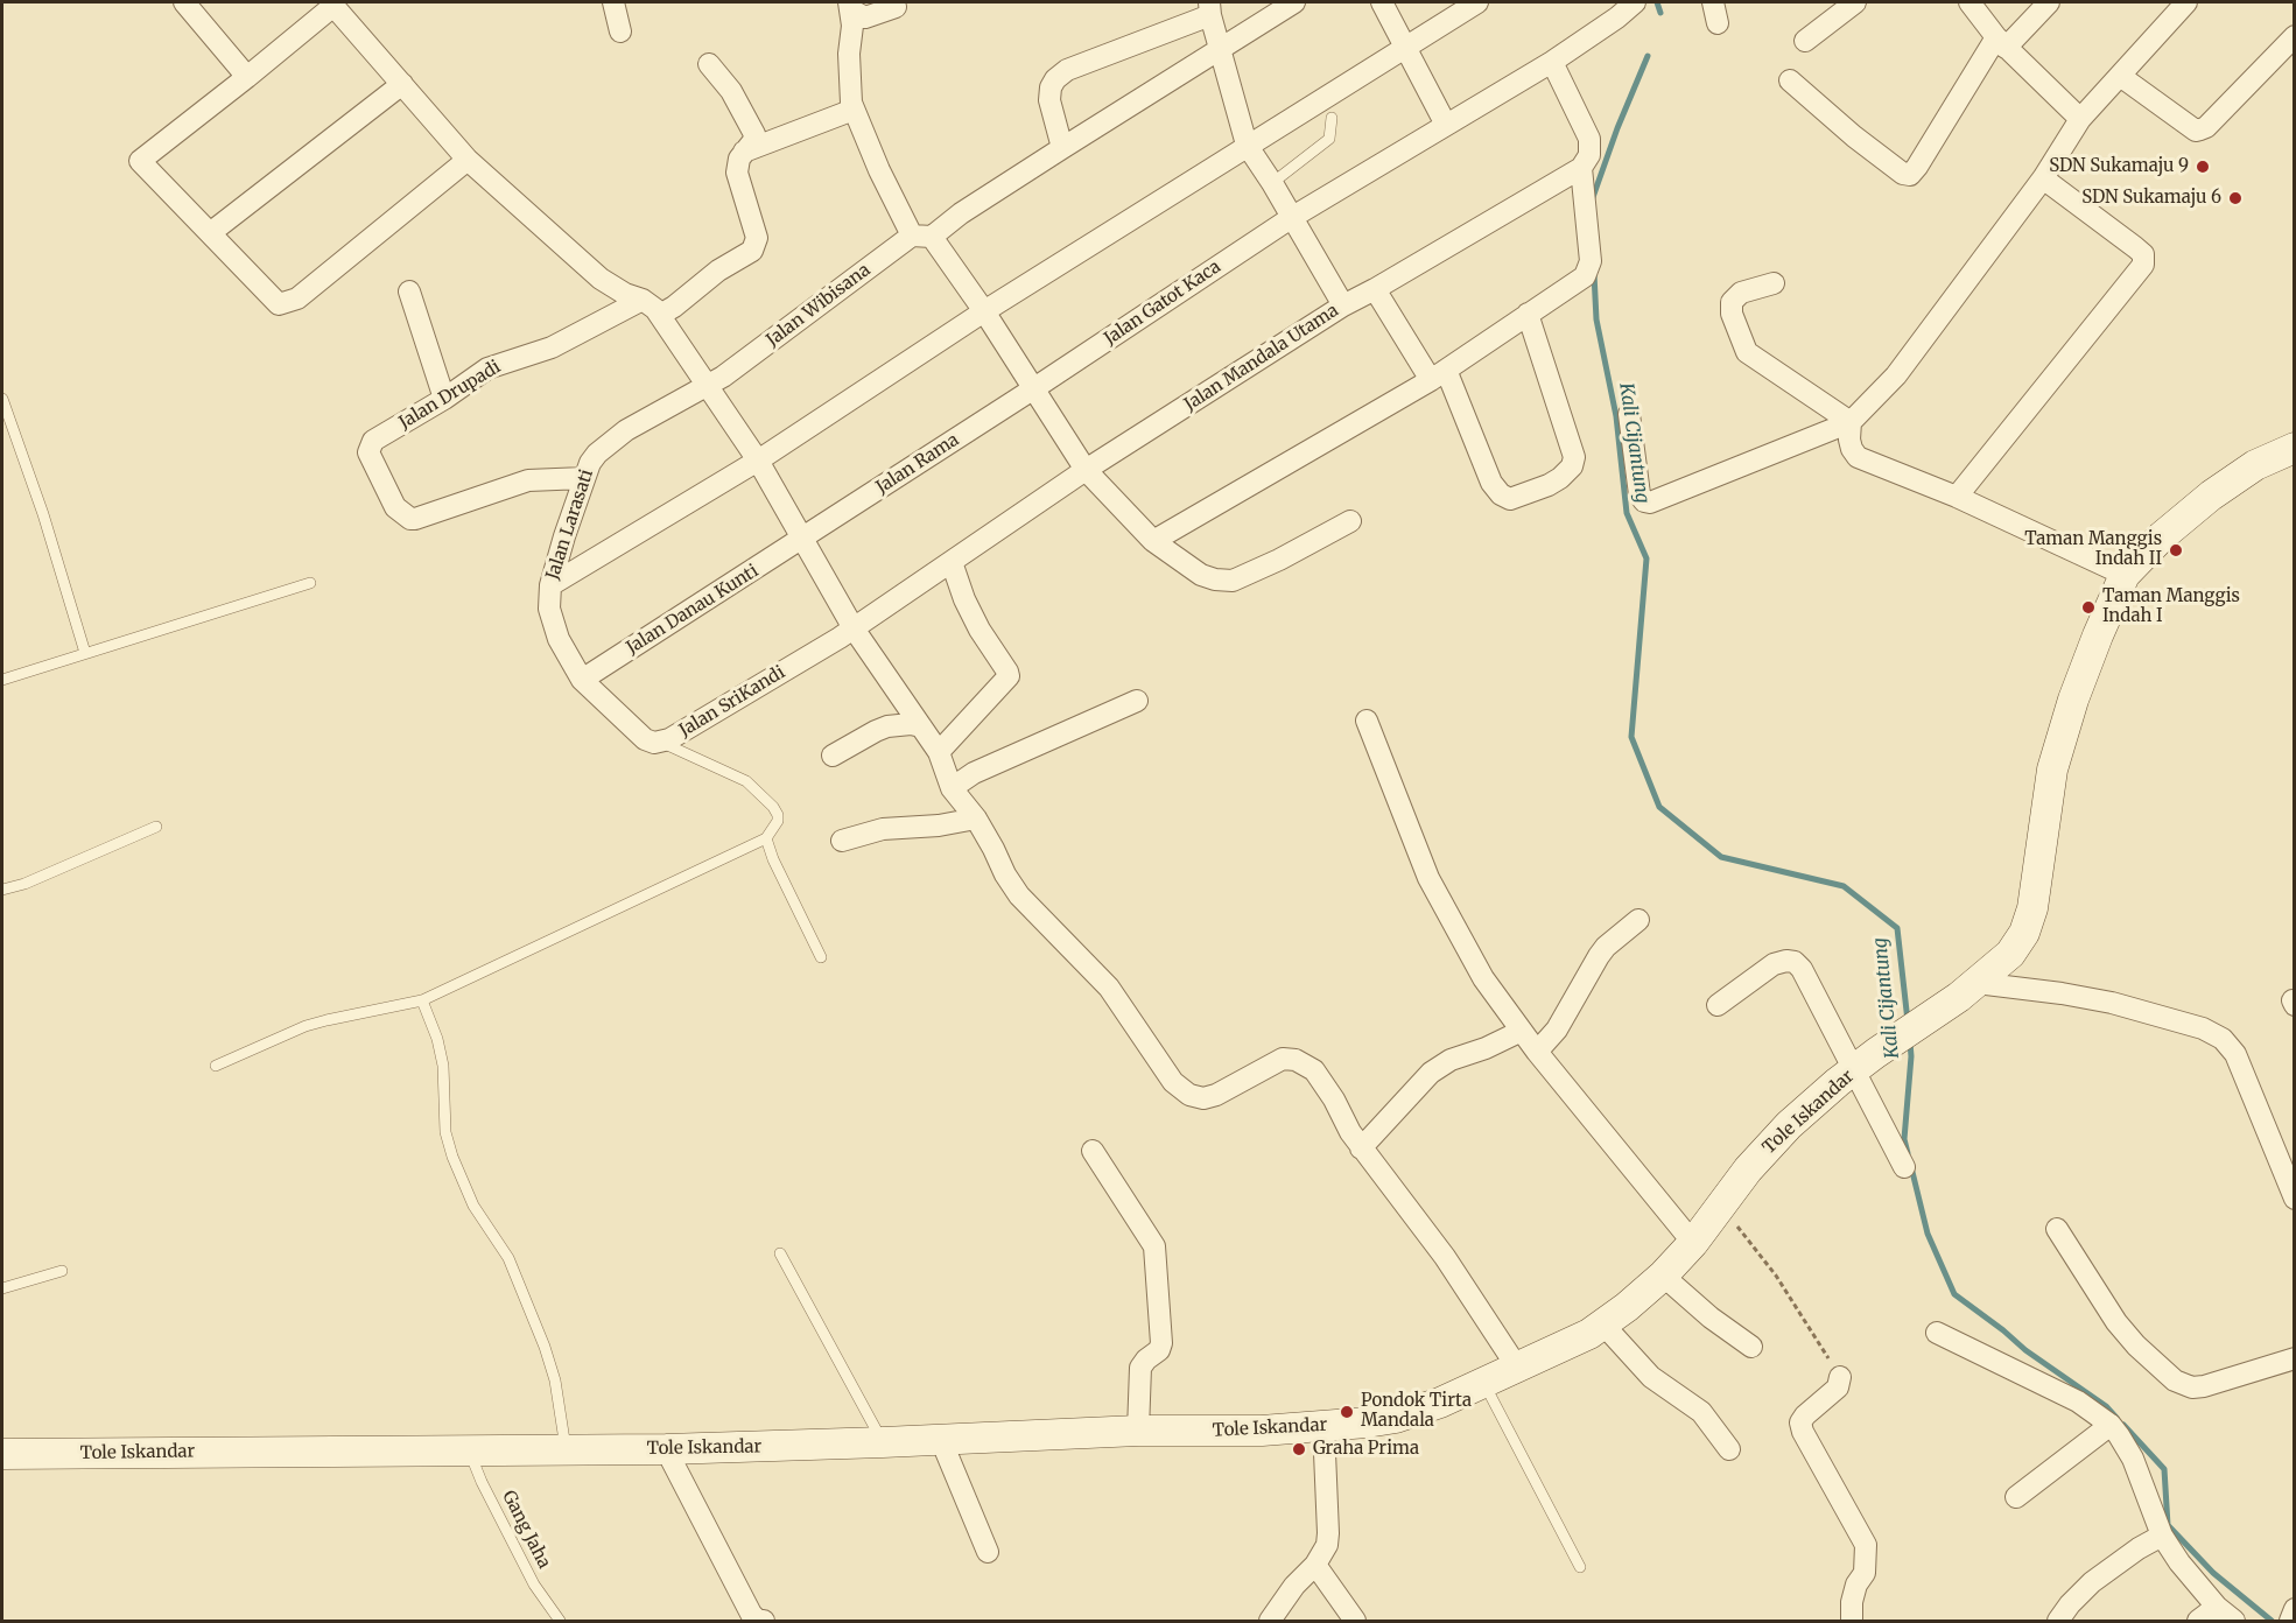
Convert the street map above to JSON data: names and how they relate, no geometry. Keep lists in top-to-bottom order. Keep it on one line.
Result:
{"streets":{"main road":["Tole Iskandar"],"street":["Jalan Gatot Kaca","Jalan Wibisana","Jalan Mandala Utama","Jalan Drupadi","Jalan Rama","Jalan Larasati","Jalan Danau Kunti","Jalan SriKandi"],"lane":["Gang Jaha"]},"crossings":[["Jalan Gatot Kaca","Jalan Rama"],["Jalan Wibisana","Jalan Larasati"],["Jalan Mandala Utama","Jalan SriKandi"],["Jalan Drupadi","Jalan Larasati"],["Jalan Rama","Jalan Danau Kunti"],["Jalan Larasati","Jalan Danau Kunti"],["Jalan Larasati","Jalan SriKandi"],["Jalan Danau Kunti","Jalan SriKandi"],["Tole Iskandar","Gang Jaha"]],"water":["Kali Cijantung"],"places":["SDN Sukamaju 9","SDN Sukamaju 6","Taman Manggis Indah II","Taman Manggis Indah I","Pondok Tirta Mandala","Graha Prima"]}
